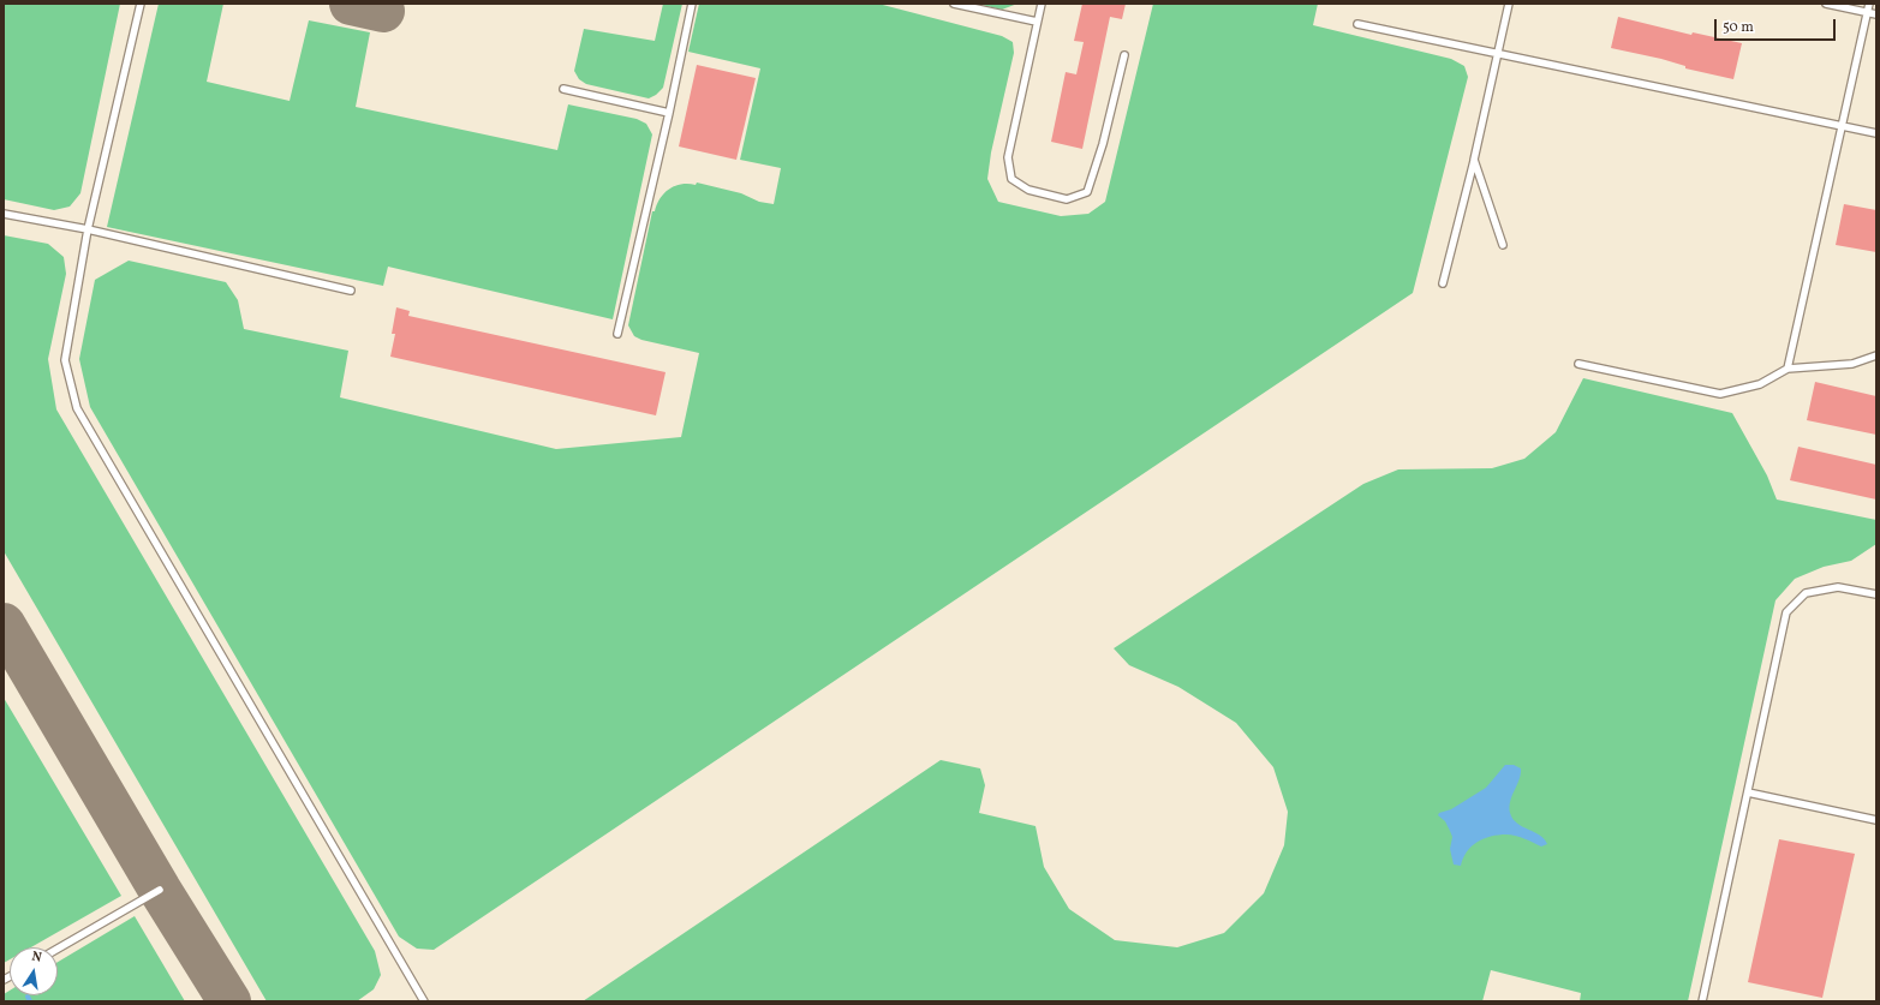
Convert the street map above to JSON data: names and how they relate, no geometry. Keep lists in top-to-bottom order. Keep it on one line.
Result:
{"scale_bar":"50 m","north":"top"}
